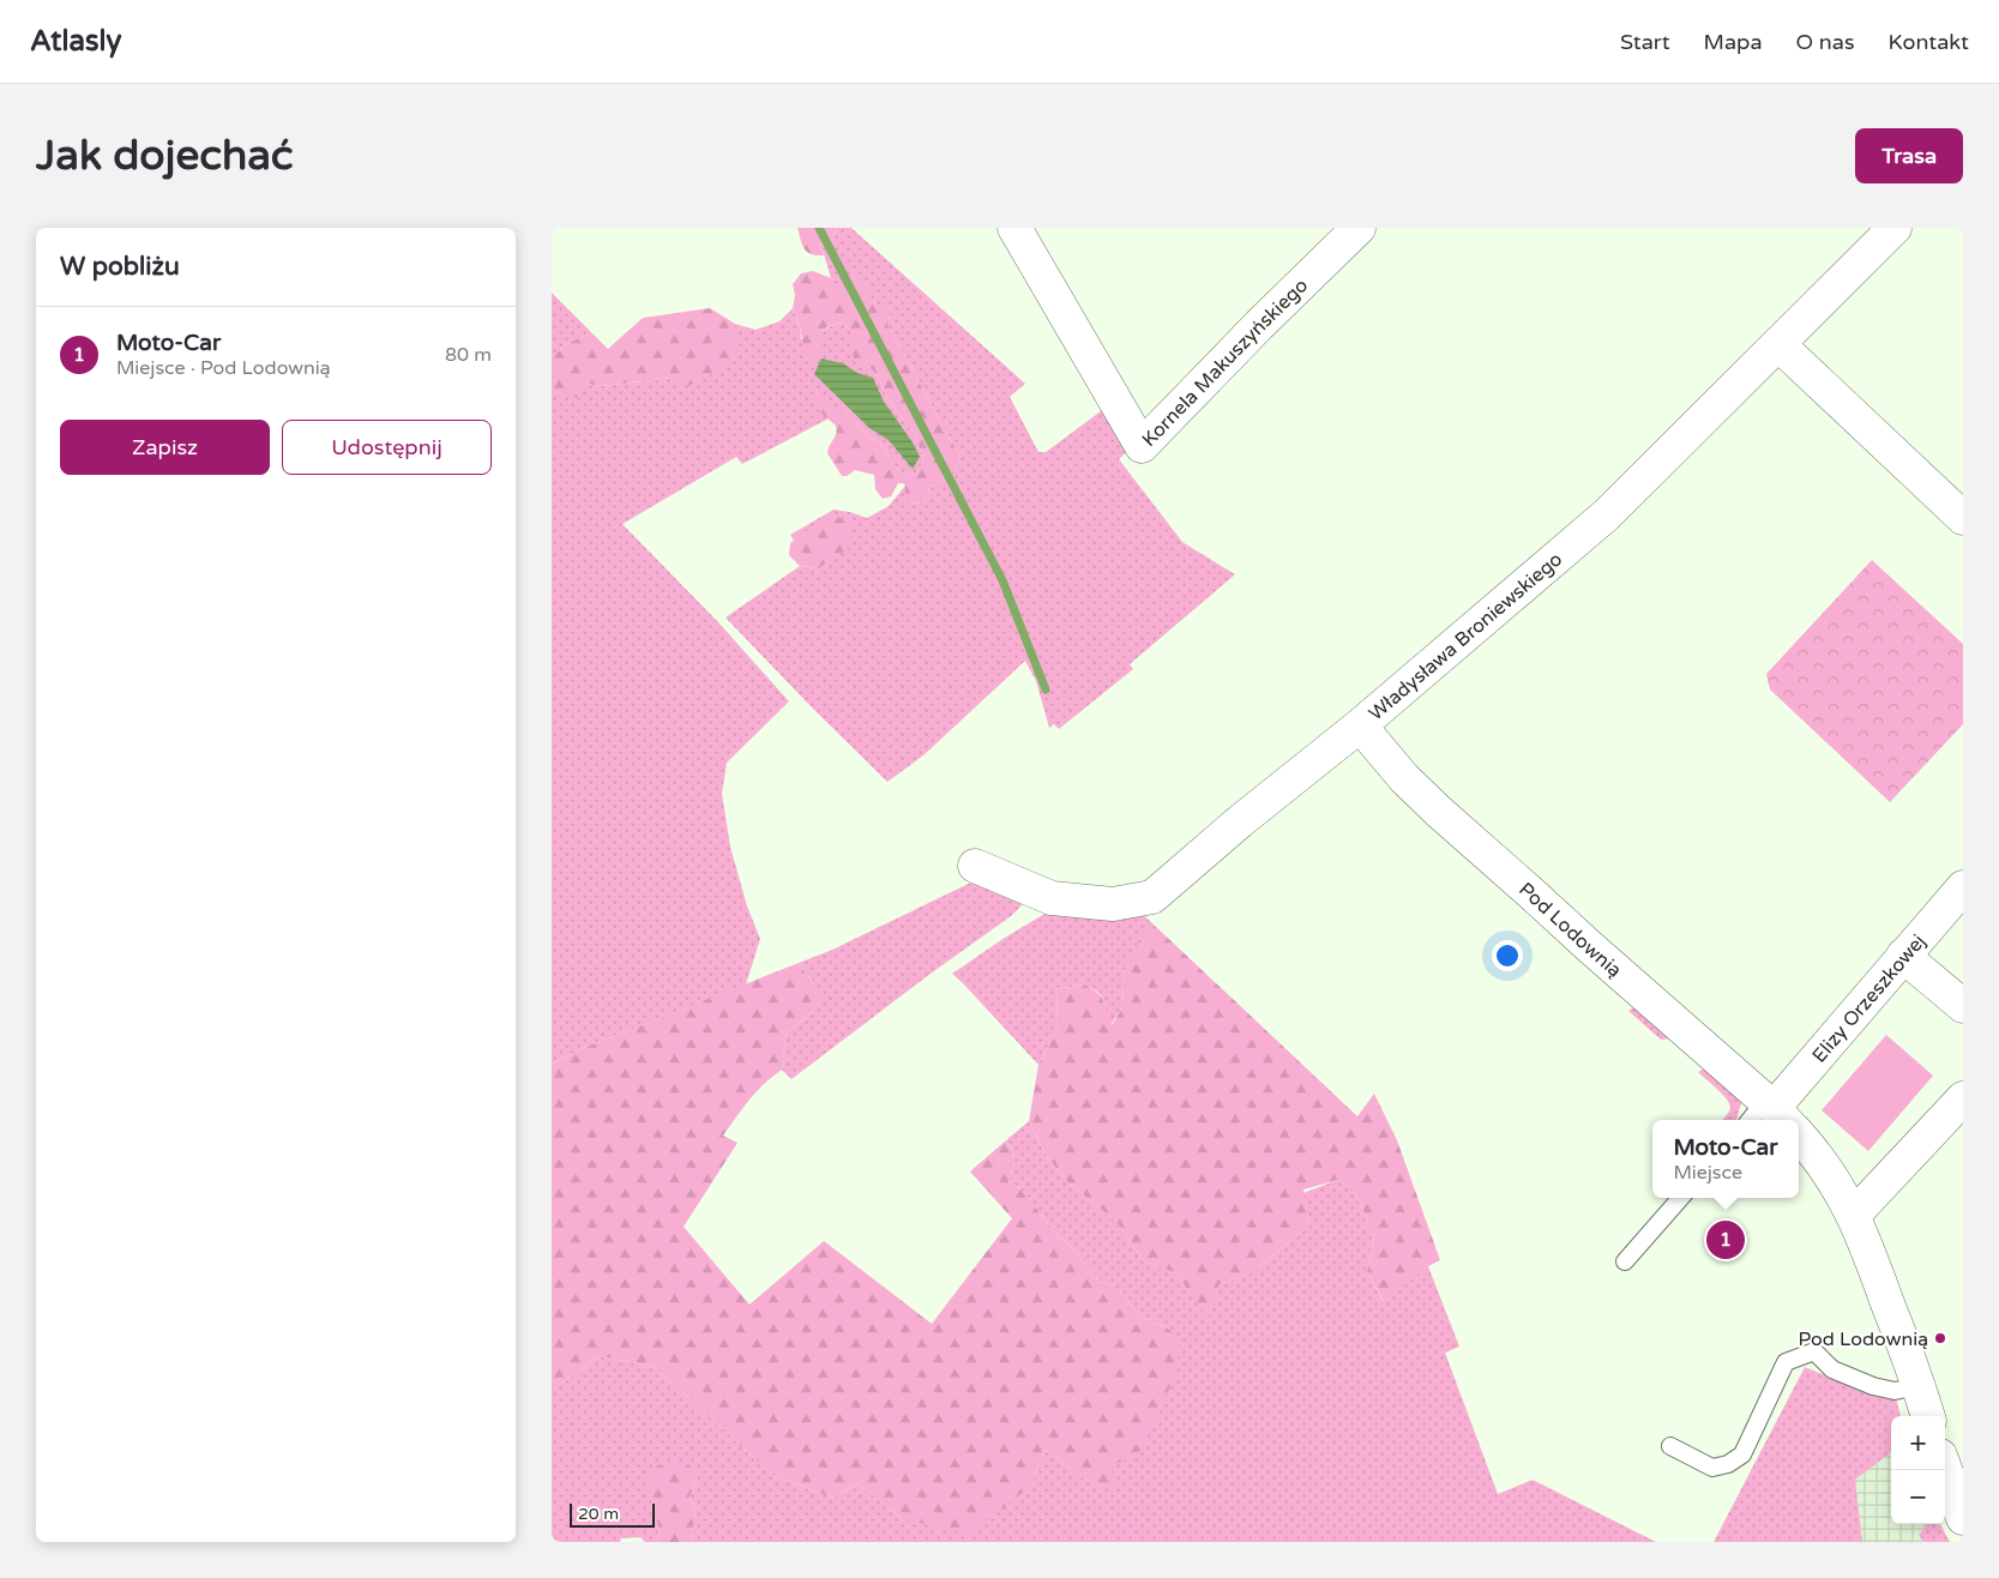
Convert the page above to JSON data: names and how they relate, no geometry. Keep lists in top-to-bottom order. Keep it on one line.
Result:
{"streets":{"street":["Kornela Makuszyńskiego","Władysława Broniewskiego","Pod Lodownią","Elizy Orzeszkowej"]},"crossings":[["Władysława Broniewskiego","Pod Lodownią"],["Pod Lodownią","Elizy Orzeszkowej"]],"places":["Pod Lodownią"],"scale_bar":"20 m","page":{"header":"Atlasly","nav":["Start","Mapa","O nas","Kontakt"],"buttons":["Trasa",["Zapisz","Udostępnij"]],"title":"Jak dojechać","heading":"W pobliżu","list":[{"mark":"1","name":"Moto-Car","note":"Miejsce · Pod Lodownią","value":"80 m"}],"popup":["Moto-Car","Miejsce"],"pins":"1","map_buttons":["+","−"],"scale":"20 m"}}
